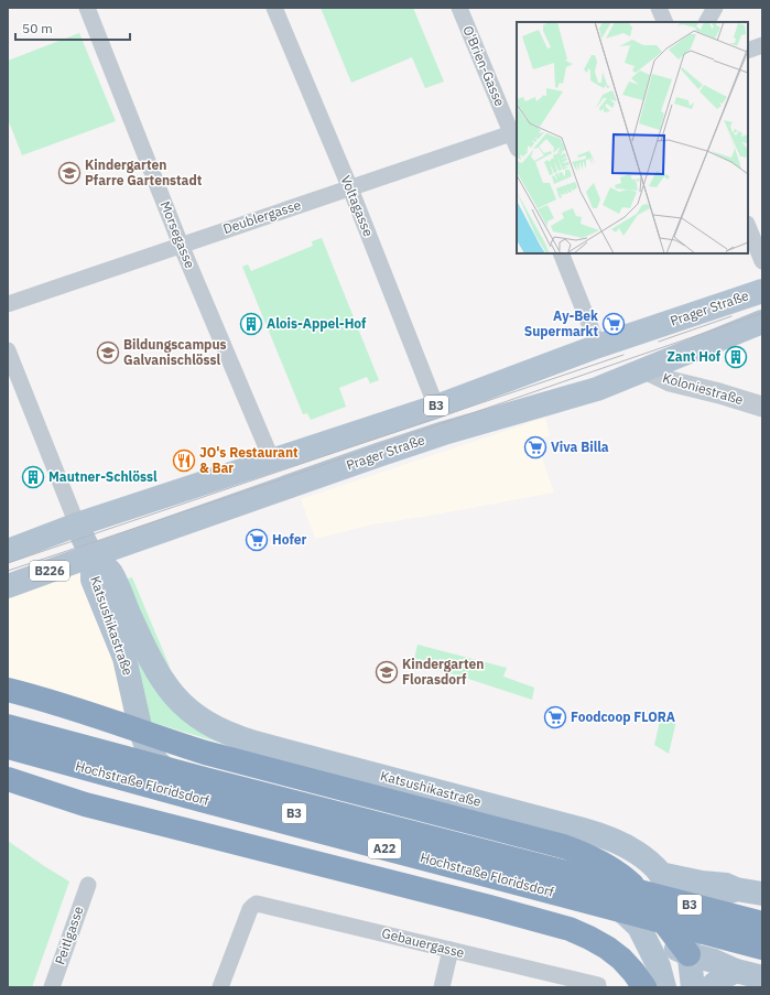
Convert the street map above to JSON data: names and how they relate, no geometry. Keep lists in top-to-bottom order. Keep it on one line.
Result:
{"streets":{"highway":["Hochstraße Floridsdorf","A22"],"main road":["Prager Straße","B3","B226","Katsushikastraße"],"street":["O'Brien-Gasse","Voltagasse","Deublergasse","Morsegasse","Koloniestraße","Peitlgasse","Gebauergasse"]},"crossings":[["O'Brien-Gasse","Deublergasse"],["Voltagasse","Deublergasse"],["Voltagasse","Prager Straße"],["Deublergasse","Morsegasse"],["Morsegasse","Prager Straße"],["Prager Straße","Koloniestraße"],["Prager Straße","B3"],["Prager Straße","Katsushikastraße"],["B3","Katsushikastraße"]],"places":{"school or university":["Kindergarten Pfarre Gartenstadt","Bildungscampus Galvanischlössl","Kindergarten Florasdorf"],"building":["Alois-Appel-Hof","Zant Hof","Mautner-Schlössl"],"supermarket":["Ay-Bek Supermarkt","Viva Billa","Hofer","Foodcoop FLORA"],"restaurant":["JO's Restaurant & Bar"]},"scale_bar":"50 m"}
